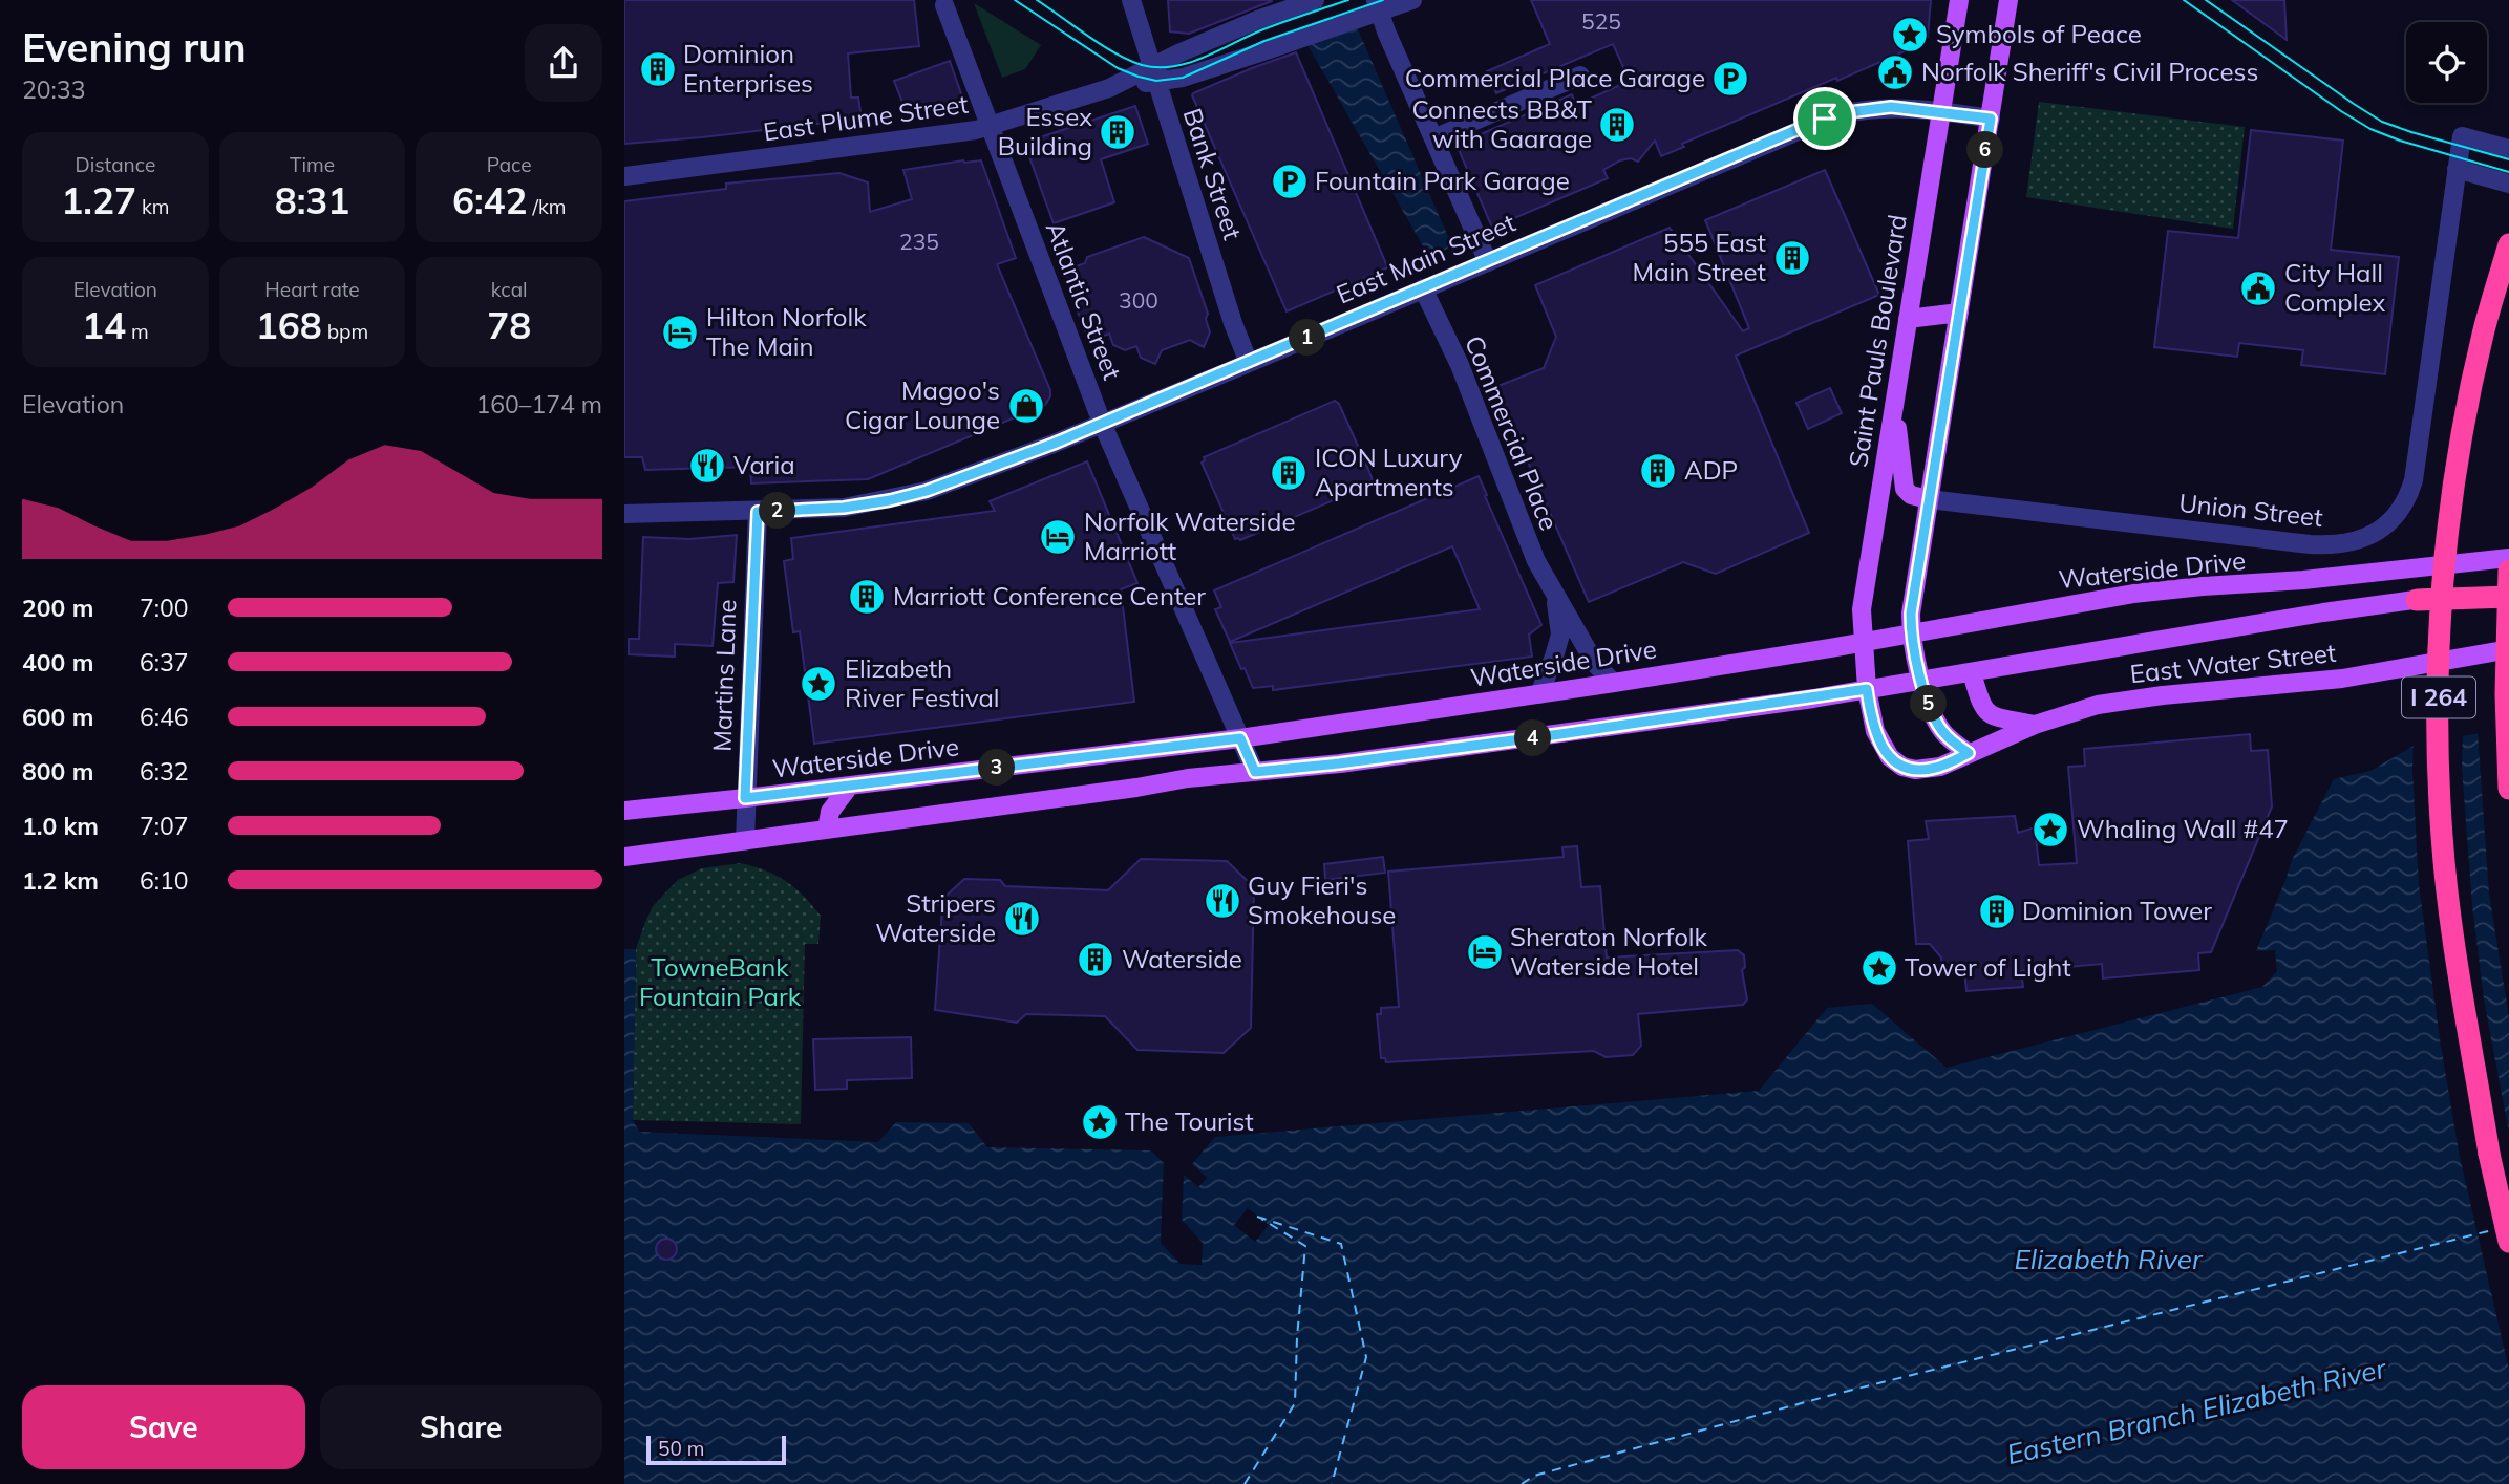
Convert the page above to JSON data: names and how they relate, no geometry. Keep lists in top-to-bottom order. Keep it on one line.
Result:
{"streets":{"highway":["I 264"],"main road":["Saint Pauls Boulevard","Waterside Drive","East Water Street"],"street":["East Plume Street","Bank Street","East Main Street","Atlantic Street","Commercial Place","Union Street","Martins Lane"]},"crossings":[["East Plume Street","Bank Street"],["East Plume Street","Atlantic Street"],["Bank Street","East Main Street"],["East Main Street","Atlantic Street"],["East Main Street","Saint Pauls Boulevard"],["East Main Street","Commercial Place"],["East Main Street","Martins Lane"],["Atlantic Street","Waterside Drive"],["Saint Pauls Boulevard","Waterside Drive"],["Saint Pauls Boulevard","East Water Street"],["Commercial Place","Waterside Drive"],["Waterside Drive","Martins Lane"]],"water":["Elizabeth River","Eastern Branch Elizabeth River"],"parks":["TowneBank Fountain Park"],"places":{"place":["Symbols of Peace","Elizabeth River Festival","Whaling Wall #47","Tower of Light","The Tourist"],"building":["Dominion Enterprises","Connects BB&T with Gaarage","Essex Building","555 East Main Street","ADP","ICON Luxury Apartments","Marriott Conference Center","Dominion Tower","Waterside"],"public building":["Norfolk Sheriff's Civil Process","City Hall Complex"],"parking":["Commercial Place Garage","Fountain Park Garage"],"hotel":["Hilton Norfolk The Main","Norfolk Waterside Marriott","Sheraton Norfolk Waterside Hotel"],"shop":["Magoo's Cigar Lounge"],"restaurant":["Varia","Guy Fieri's Smokehouse","Stripers Waterside"]},"house_numbers":["525","235","300"],"scale_bar":"50 m","page":{"heading":["Evening run","20:33"],"stats":[["Distance","1.27 km"],["Time","8:31"],["Pace","6:42 /km"],["Elevation","14 m"],["Heart rate","168 bpm"],["kcal","78"]],"pins":["6","1","2","5","4","3"],"chart":["Elevation","160–174 m"],"list":[{"name":"200 m","note":"7:00"},{"name":"400 m","note":"6:37"},{"name":"600 m","note":"6:46"},{"name":"800 m","note":"6:32"},{"name":"1.0 km","note":"7:07"},{"name":"1.2 km","note":"6:10"}],"buttons":["Save","Share"],"scale":"50 m"}}
